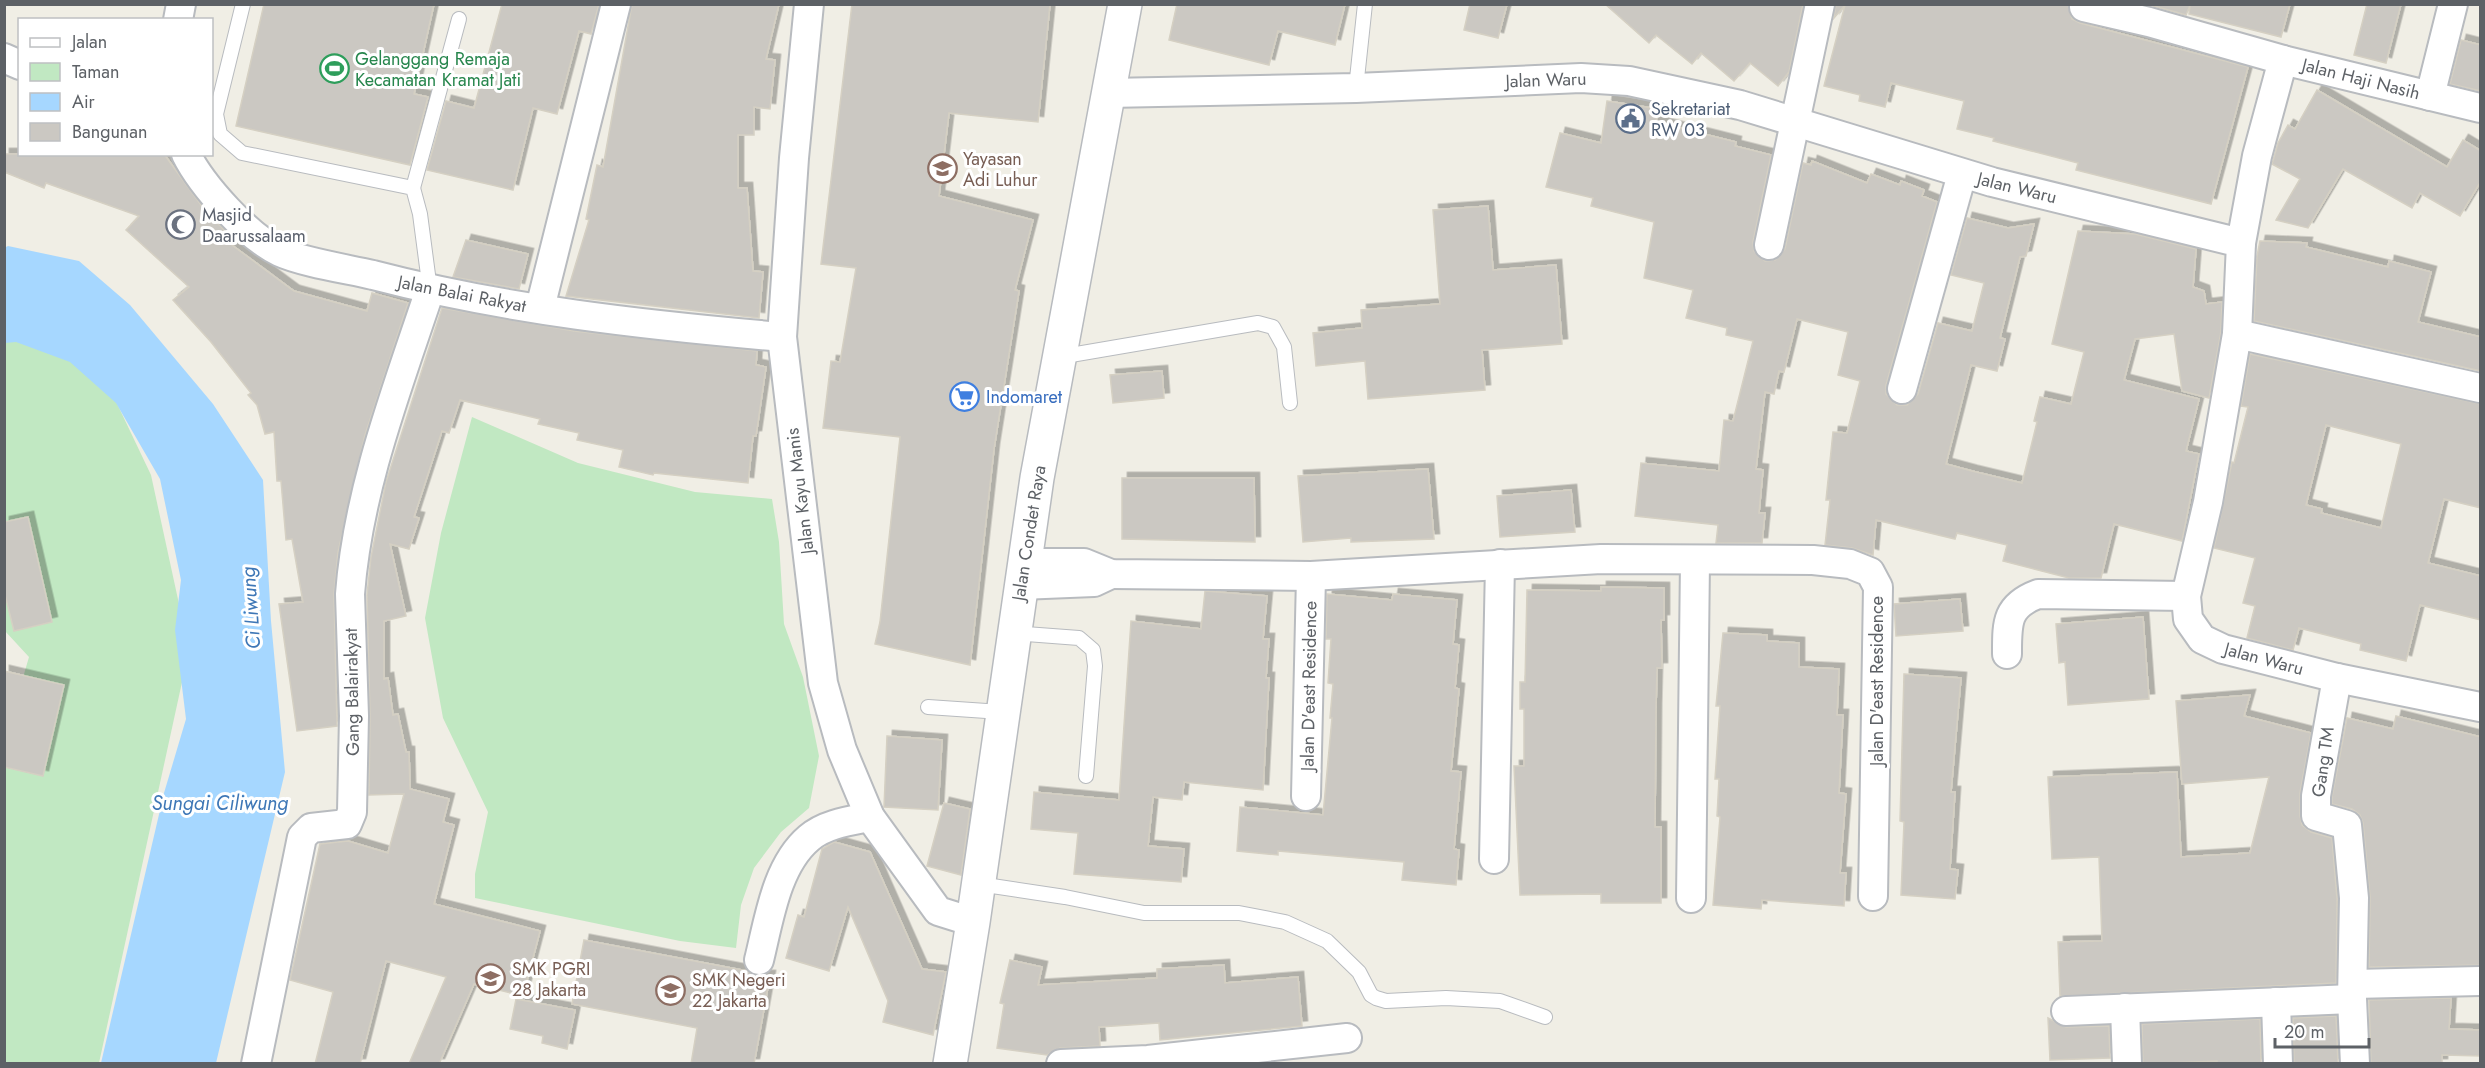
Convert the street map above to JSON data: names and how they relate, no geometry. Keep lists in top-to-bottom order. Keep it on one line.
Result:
{"streets":{"street":["Jalan Haji Nasih","Jalan Waru","Jalan Balai Rakyat","Jalan Kayu Manis","Jalan Condet Raya","Jalan D'east Residence","Gang Balairakyat","Gang TM"]},"crossings":[["Jalan Haji Nasih","Jalan Waru"],["Jalan Waru","Jalan Condet Raya"],["Jalan Waru","Gang TM"],["Jalan Balai Rakyat","Jalan Kayu Manis"],["Jalan Balai Rakyat","Gang Balairakyat"],["Jalan Kayu Manis","Jalan Condet Raya"],["Jalan Condet Raya","Jalan D'east Residence"]],"water":["Ci Liwung","Sungai Ciliwung"],"places":{"sports":["Gelanggang Remaja Kecamatan Kramat Jati"],"public building":["Sekretariat RW 03"],"school or university":["Yayasan Adi Luhur","SMK PGRI 28 Jakarta","SMK Negeri 22 Jakarta"],"mosque":["Masjid Daarussalaam"],"supermarket":["Indomaret"]},"legend":["Jalan","Taman","Air","Bangunan"],"scale_bar":"20 m"}
